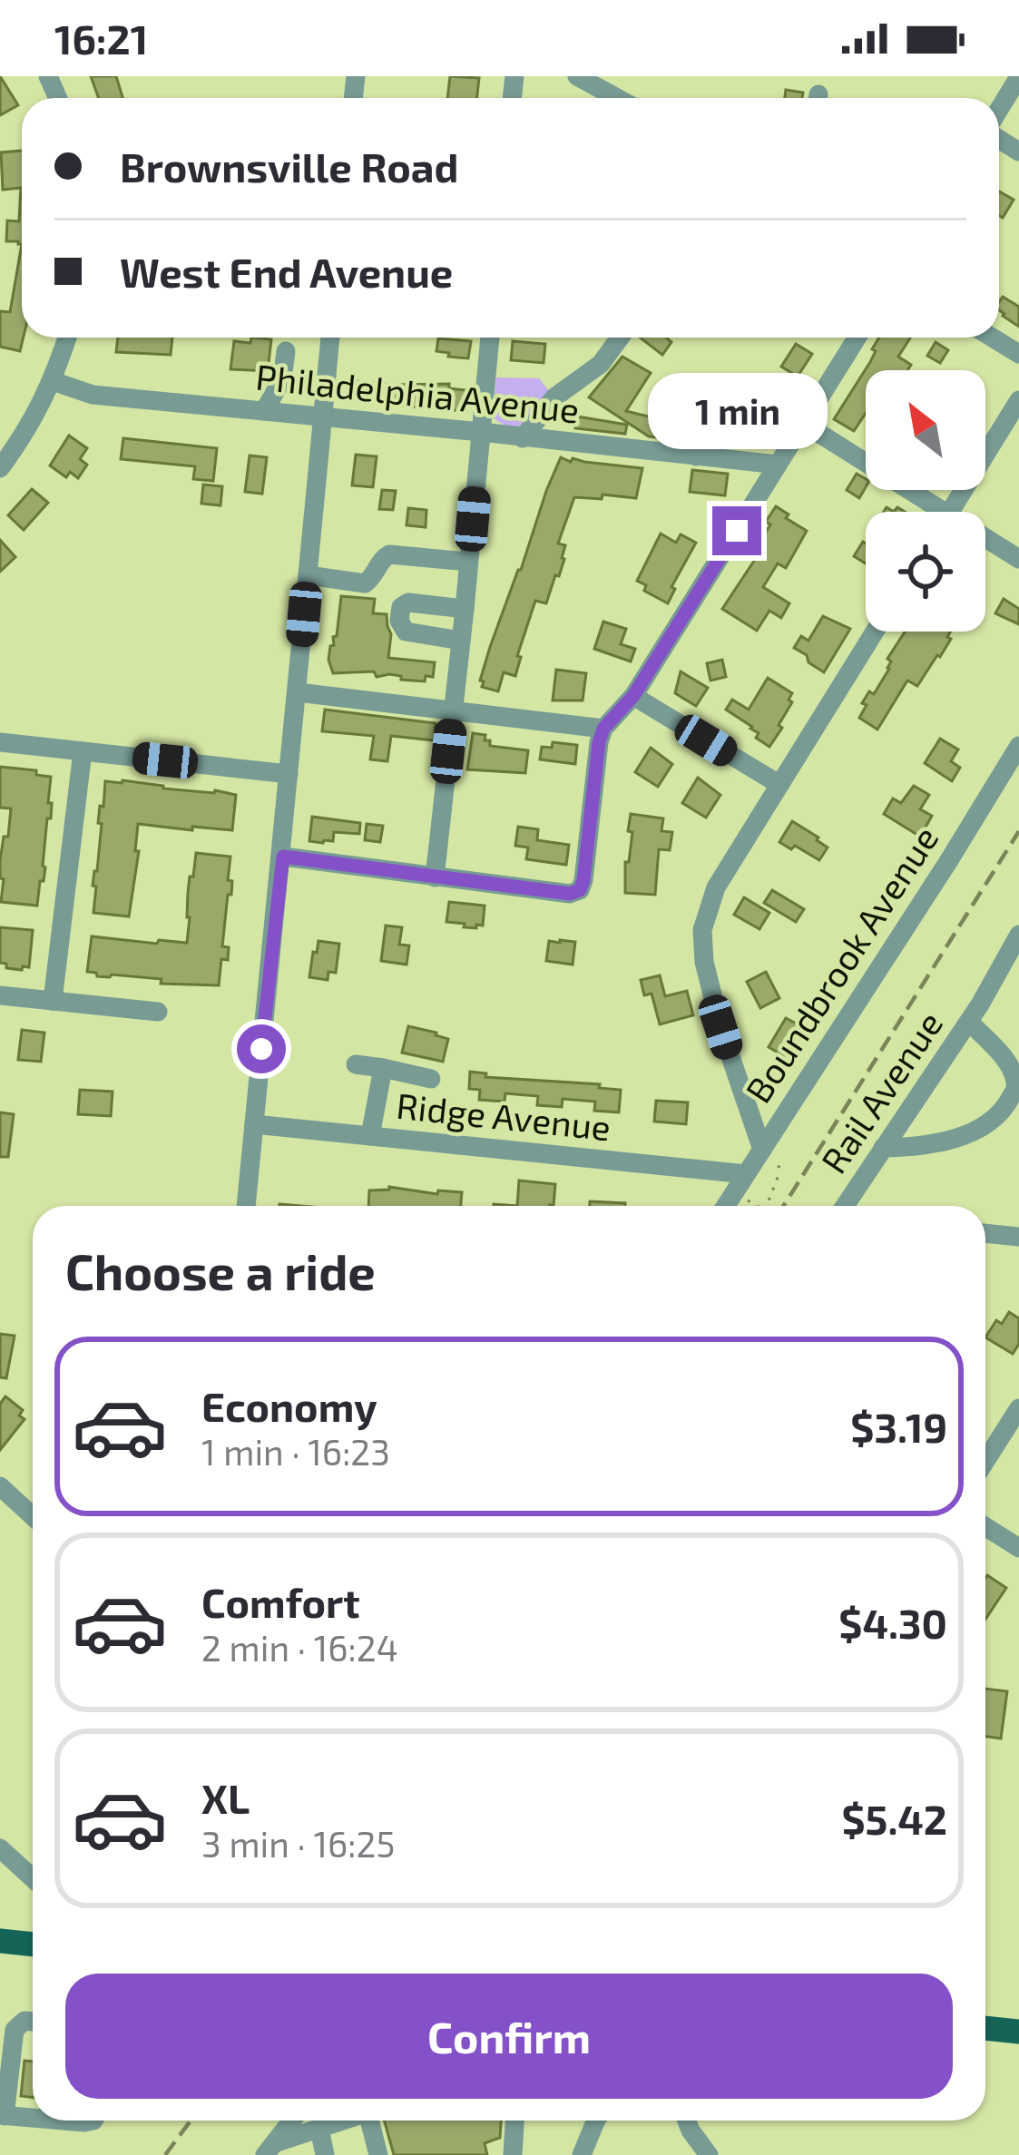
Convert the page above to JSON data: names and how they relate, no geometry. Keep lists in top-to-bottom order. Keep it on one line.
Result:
{"streets":{"street":["Philadelphia Avenue","Boundbrook Avenue","Rail Avenue","Ridge Avenue"]},"crossings":[["Boundbrook Avenue","Ridge Avenue"]],"north":"top left","page":{"status":"16:21","banner":["Brownsville Road","West End Avenue"],"bubble":"1 min","heading":"Choose a ride","list":[{"name":"Economy","note":"1 min · 16:23","value":"$3.19"},{"name":"Comfort","note":"2 min · 16:24","value":"$4.30"},{"name":"XL","note":"3 min · 16:25","value":"$5.42"}],"buttons":"Confirm"}}
